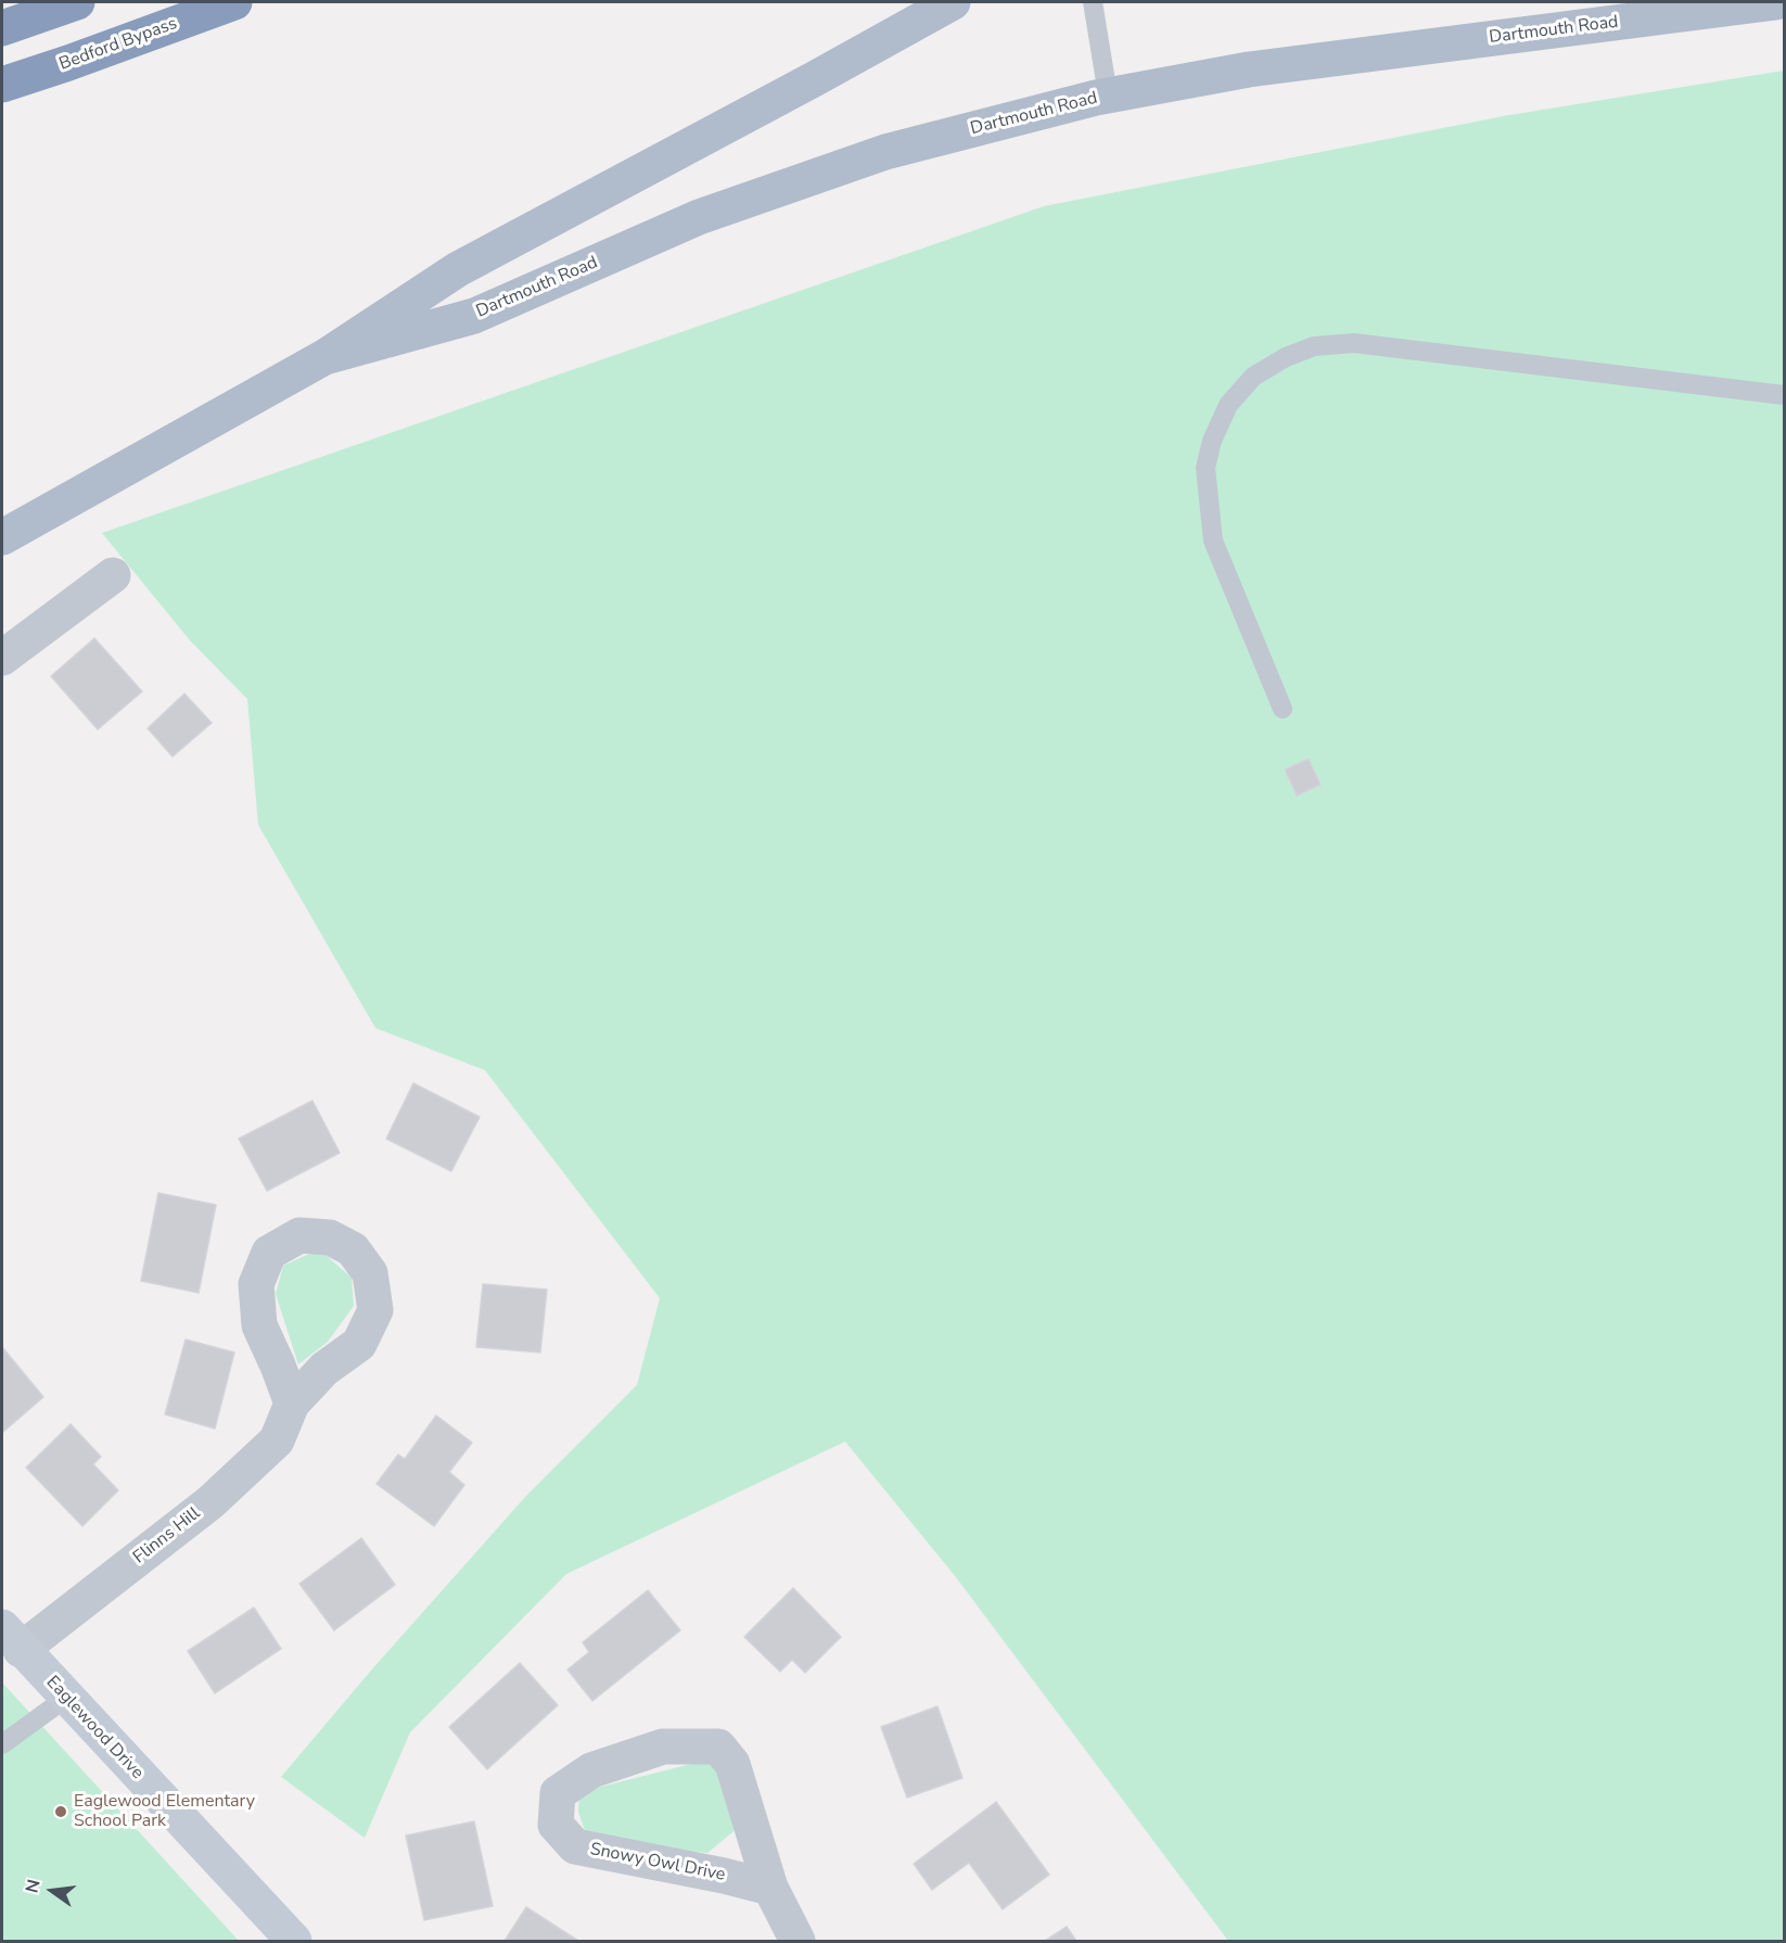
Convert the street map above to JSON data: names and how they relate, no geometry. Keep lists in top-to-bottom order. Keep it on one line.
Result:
{"streets":{"highway":["Bedford Bypass"],"main road":["Dartmouth Road"],"street":["Flinns Hill","Eaglewood Drive","Snowy Owl Drive"]},"crossings":[["Flinns Hill","Eaglewood Drive"]],"places":["Eaglewood Elementary School Park"],"north":"left"}
